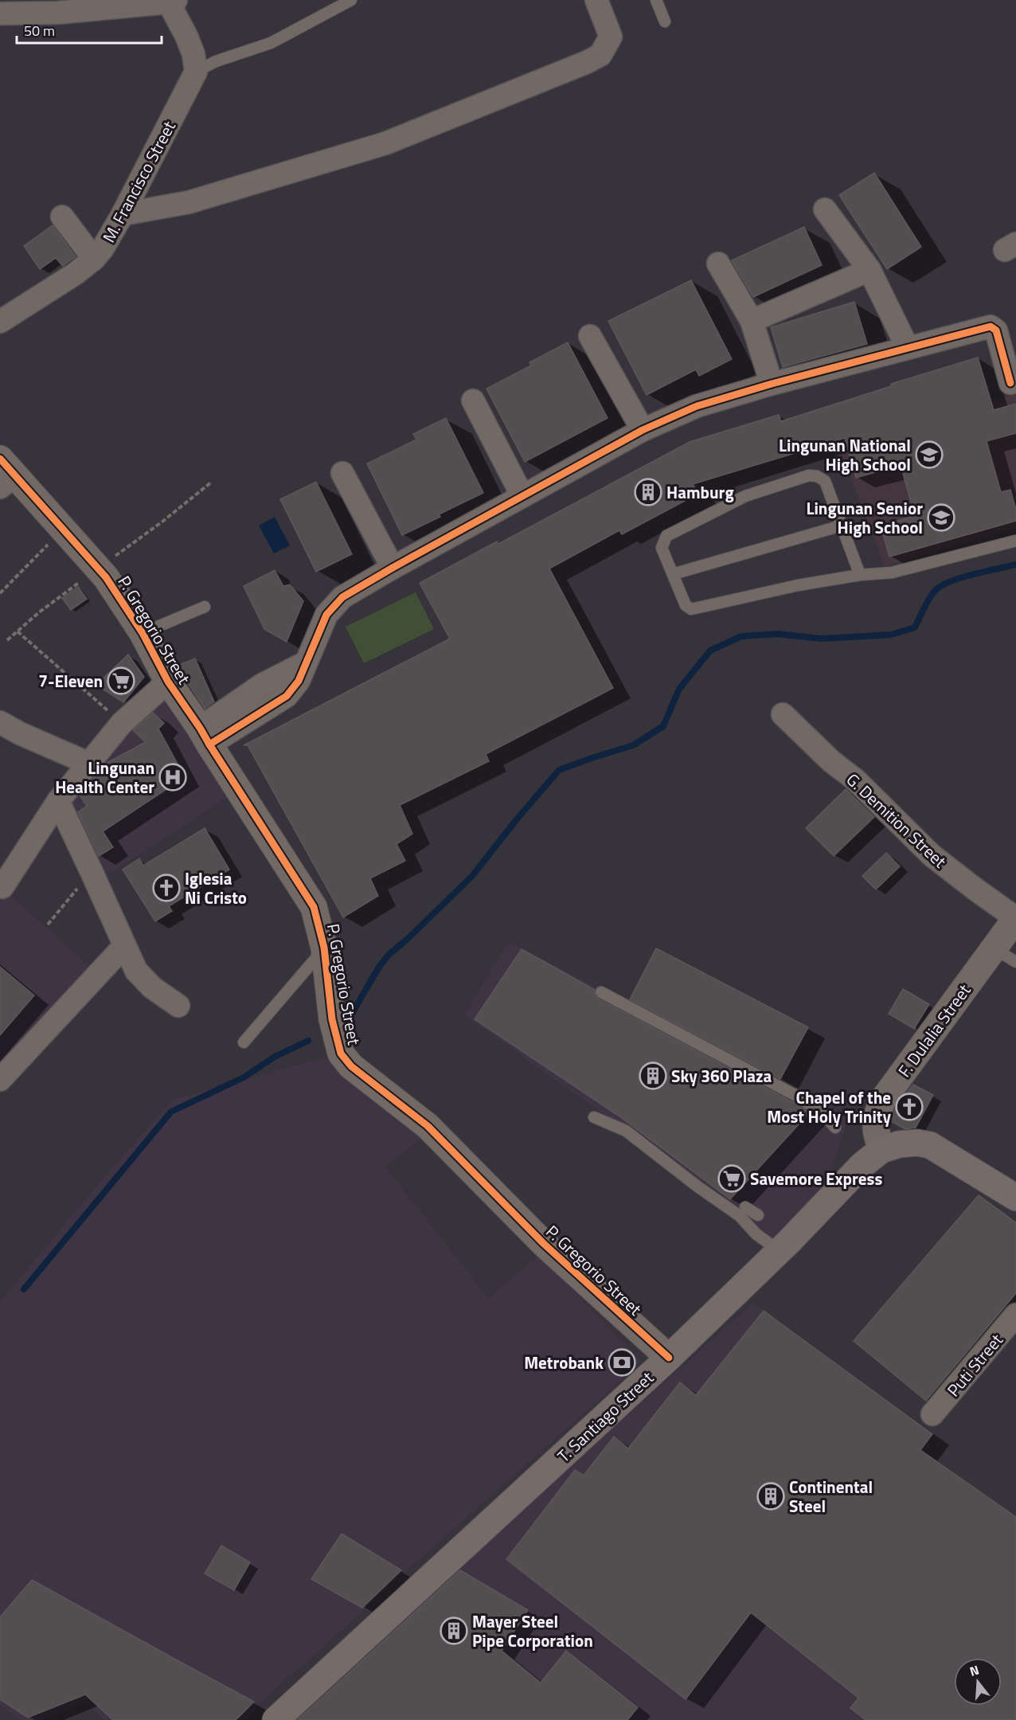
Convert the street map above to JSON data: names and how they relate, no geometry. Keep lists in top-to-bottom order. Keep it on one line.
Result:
{"streets":{"main road":["T. Santiago Street"],"street":["M. Francisco Street","P. Gregorio Street","G. Demition Street","F. Dulalia Street","Puti Street"]},"crossings":[["P. Gregorio Street","T. Santiago Street"],["G. Demition Street","F. Dulalia Street"],["F. Dulalia Street","T. Santiago Street"]],"places":{"school or university":["Lingunan National High School","Lingunan Senior High School"],"building":["Hamburg","Sky 360 Plaza","Continental Steel","Mayer Steel Pipe Corporation"],"supermarket":["7-Eleven","Savemore Express"],"hospital":["Lingunan Health Center"],"church":["Iglesia Ni Cristo","Chapel of the Most Holy Trinity"],"bank":["Metrobank"]},"scale_bar":"50 m","north":"top"}
